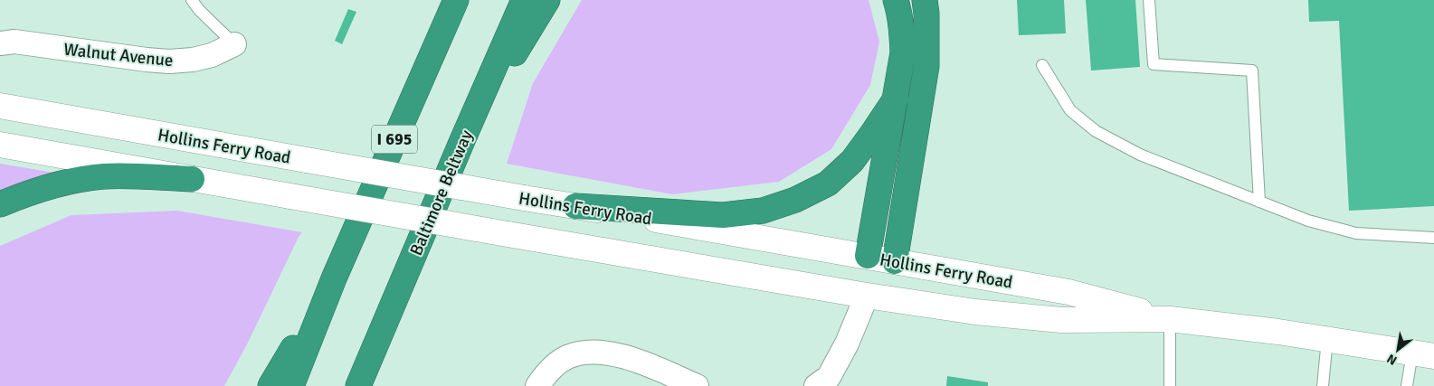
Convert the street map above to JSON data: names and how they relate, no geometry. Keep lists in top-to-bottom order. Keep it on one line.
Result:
{"streets":{"highway":["I 695","Baltimore Beltway"],"street":["Walnut Avenue","Hollins Ferry Road"]},"north":"bottom left"}
